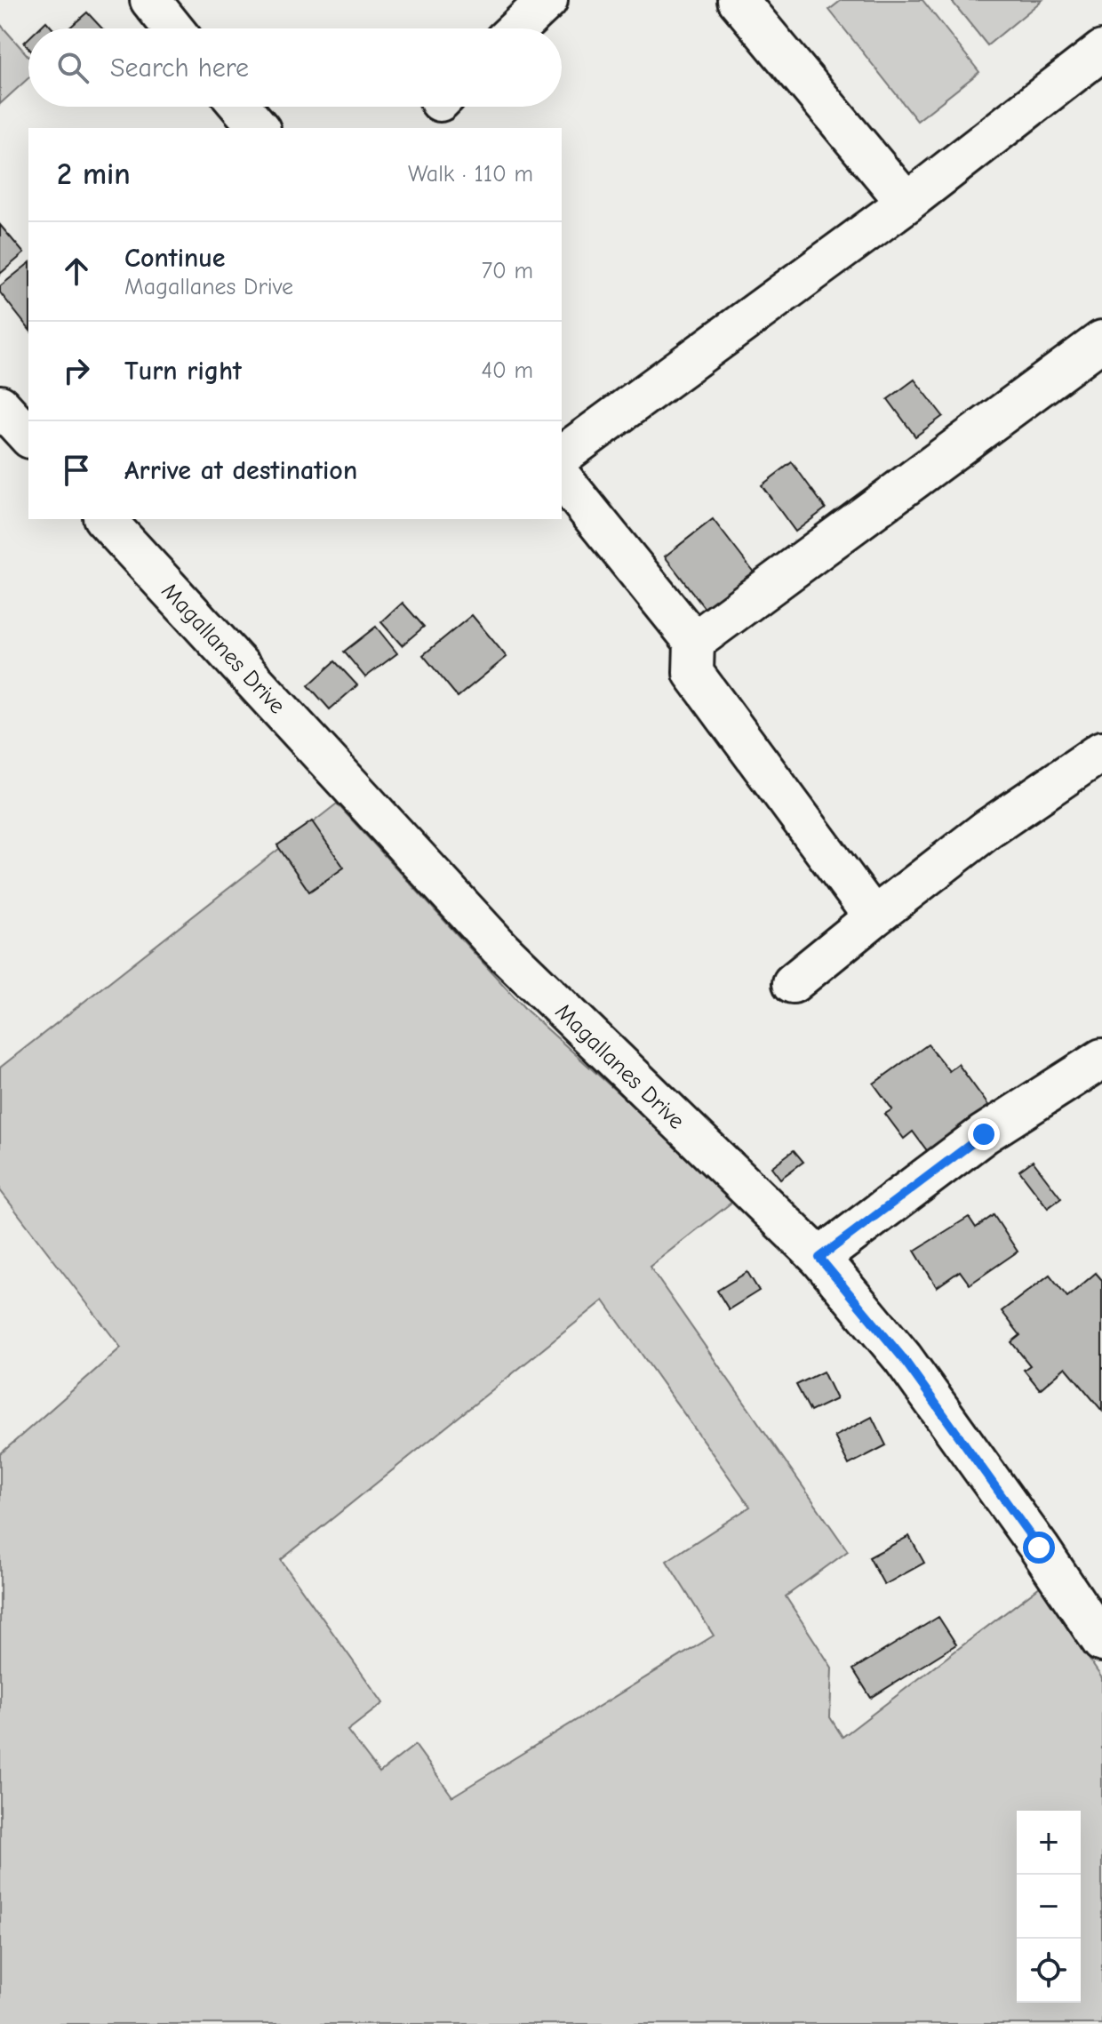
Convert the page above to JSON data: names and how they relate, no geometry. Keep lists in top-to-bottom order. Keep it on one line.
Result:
{"streets":{"street":["Magallanes Drive"]},"page":{"search":"Search here","heading":["2 min","Walk · 110 m"],"list":[["Continue","Magallanes Drive","70 m"],["Turn right","40 m"],"Arrive at destination"],"map_buttons":["+","−"]}}
